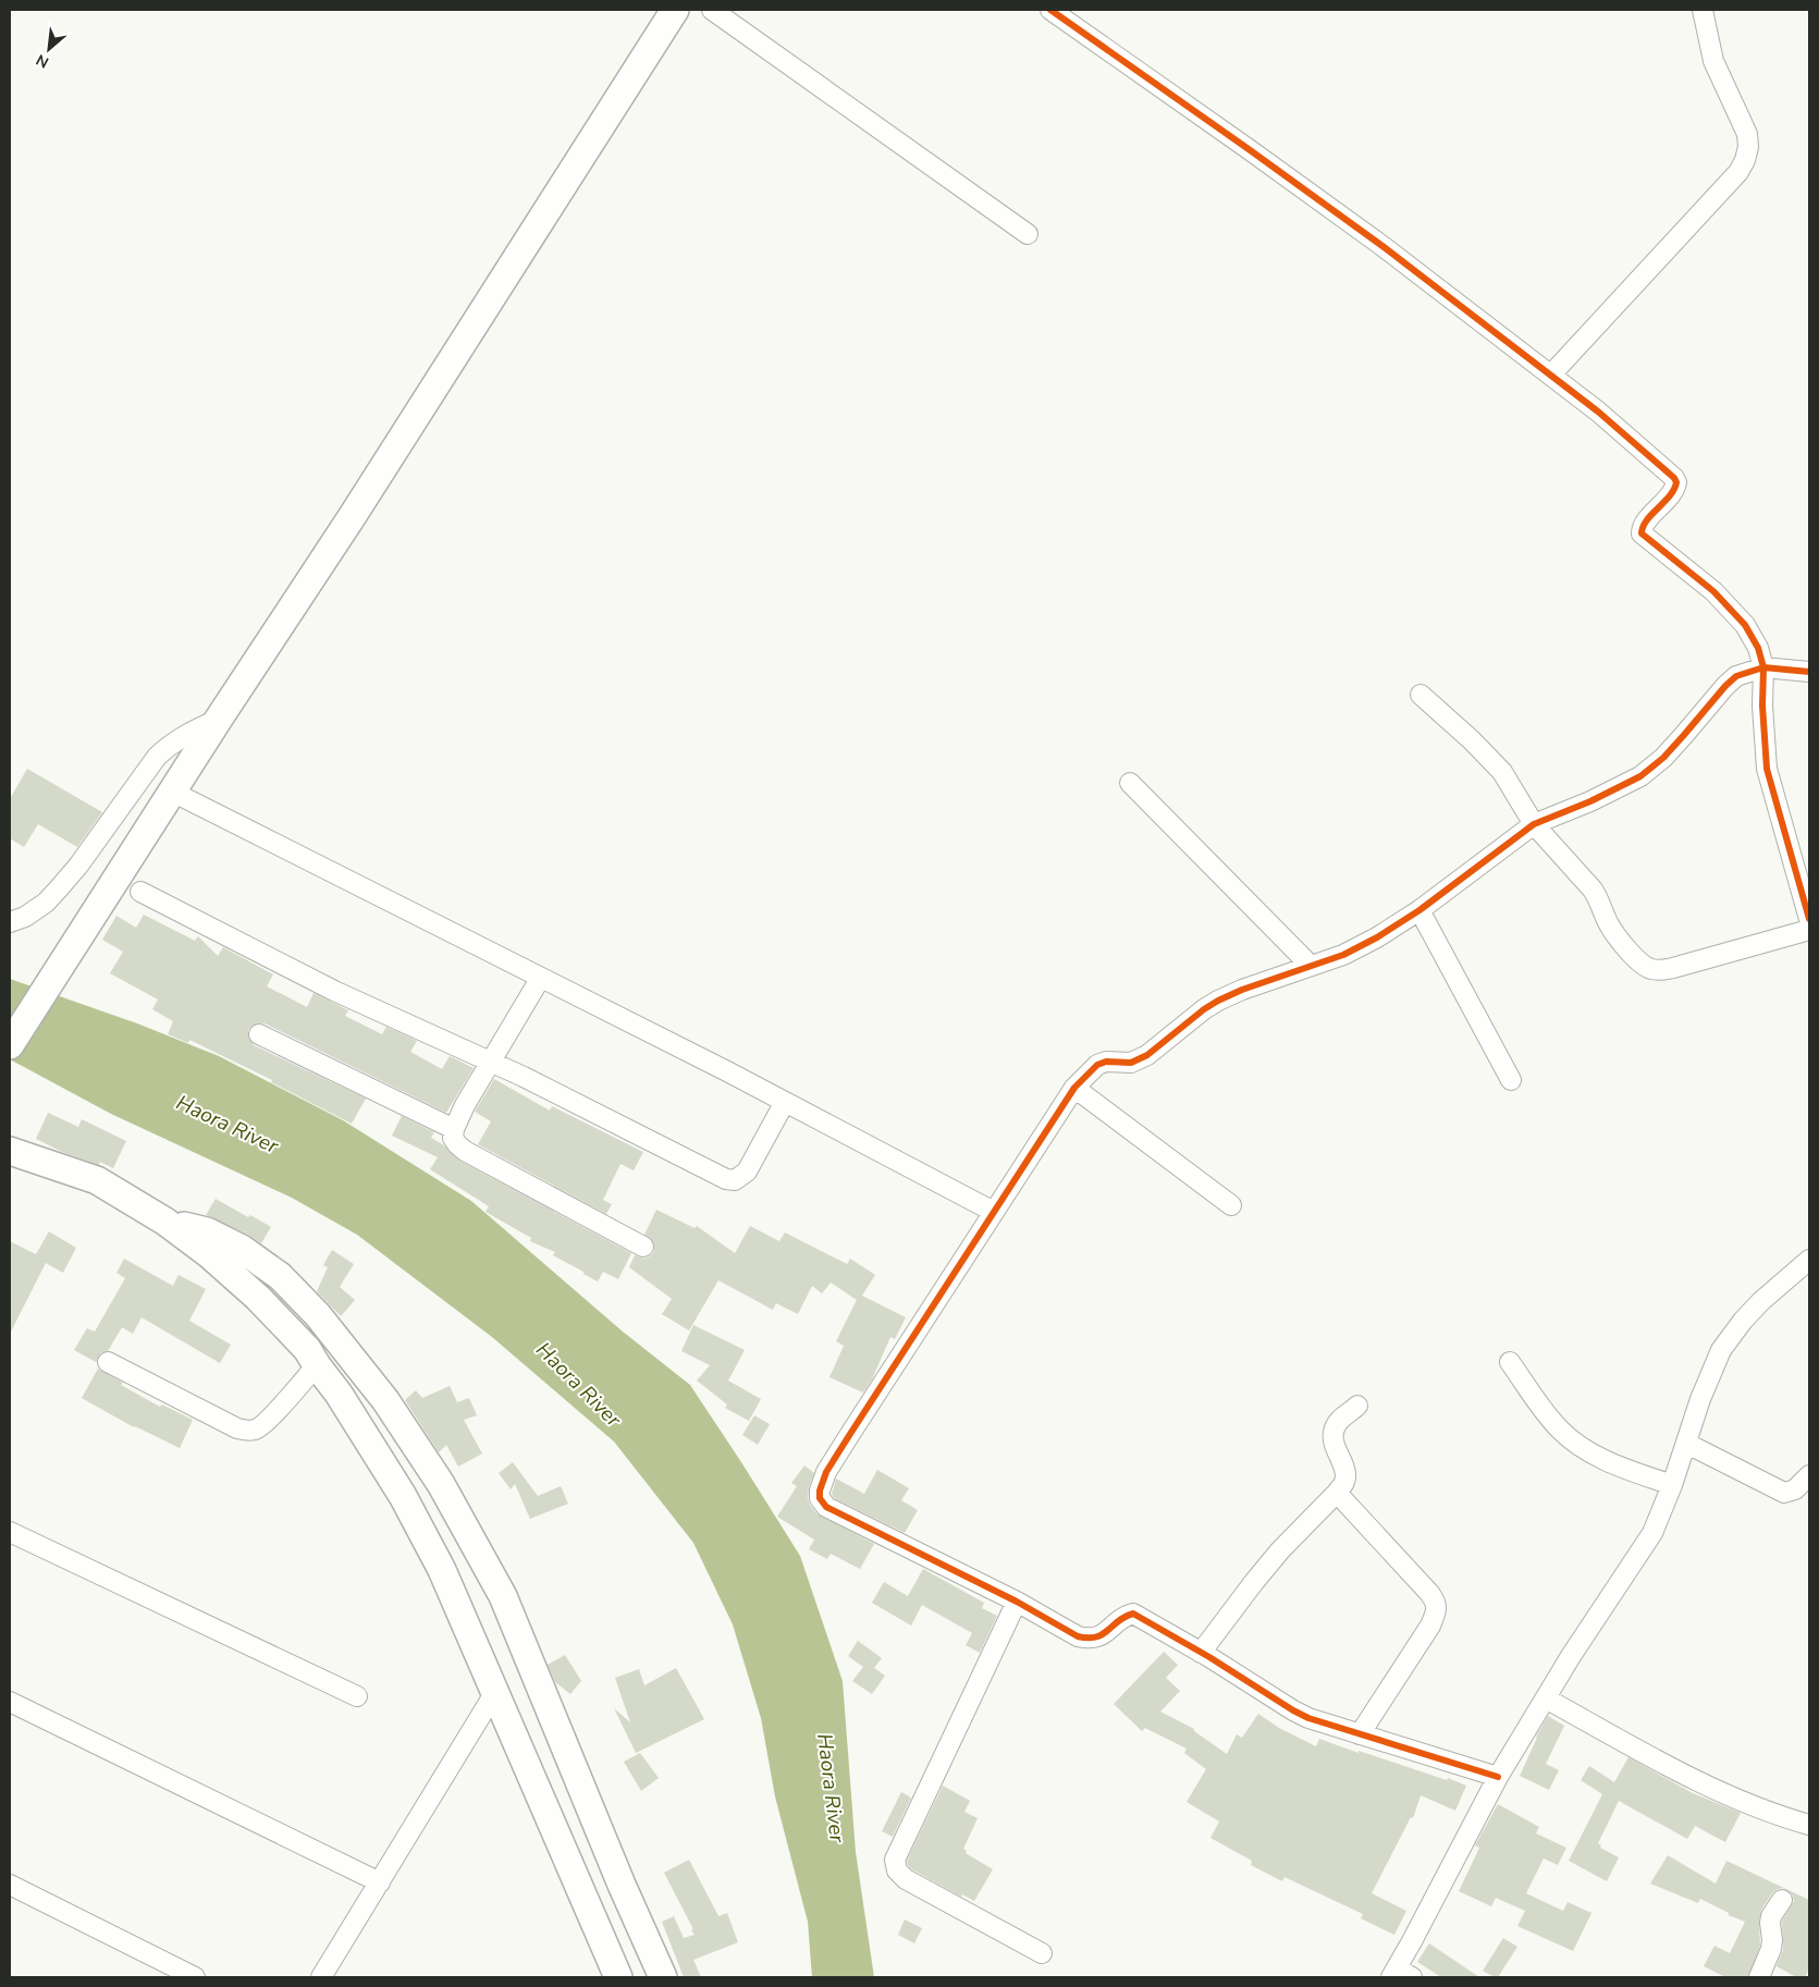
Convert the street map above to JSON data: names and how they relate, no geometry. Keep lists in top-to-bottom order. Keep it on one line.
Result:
{"water":["Haora River"],"north":"bottom left"}
